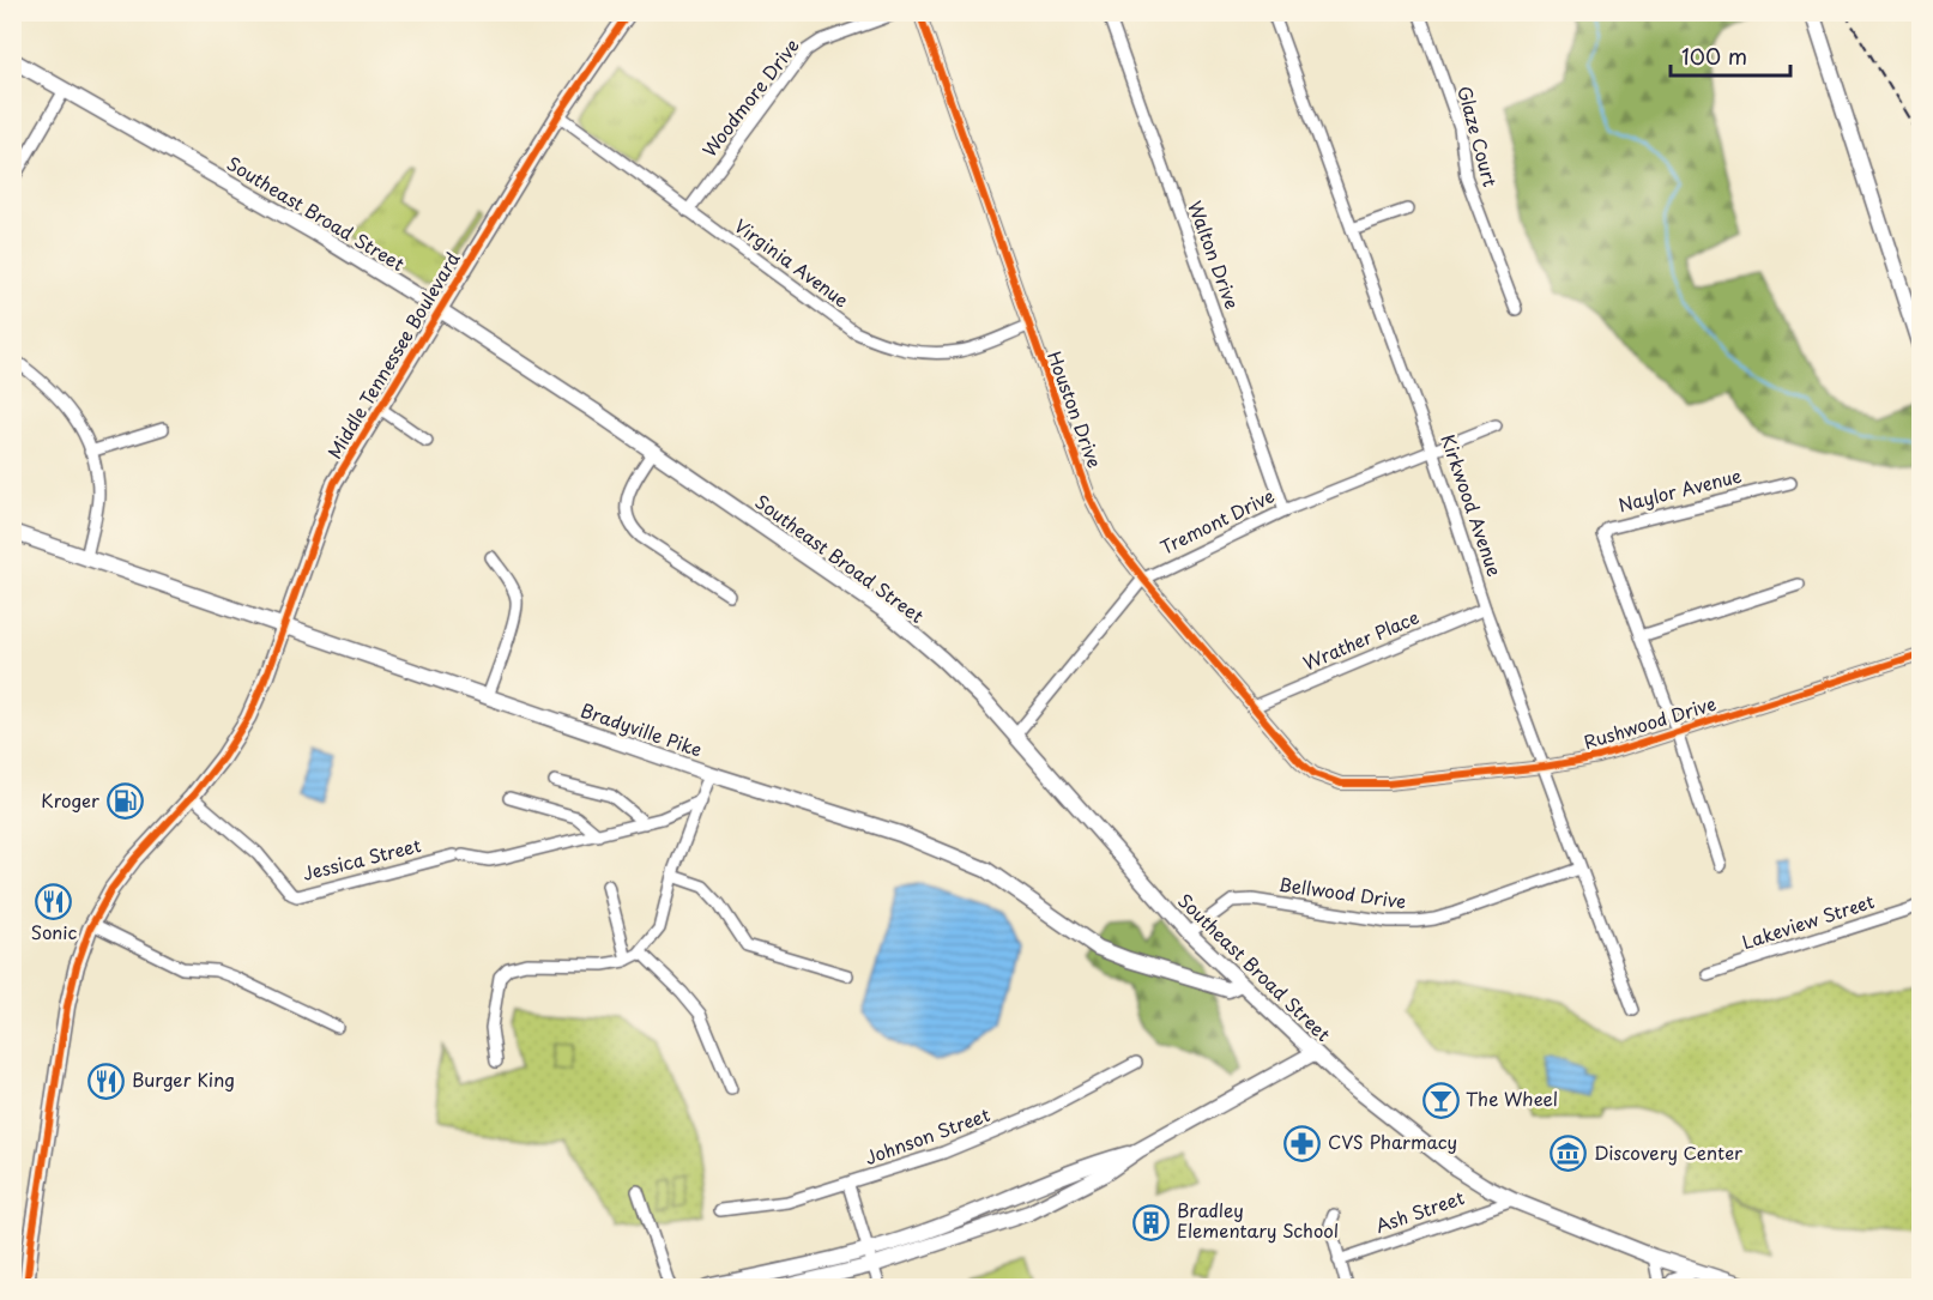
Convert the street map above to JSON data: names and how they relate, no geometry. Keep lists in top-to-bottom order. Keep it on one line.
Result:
{"streets":{"main road":["Southeast Broad Street","Middle Tennessee Boulevard","Bradyville Pike"],"street":["Woodmore Drive","Glaze Court","Walton Drive","Virginia Avenue","Houston Drive","Naylor Avenue","Kirkwood Avenue","Tremont Drive","Wrather Place","Rushwood Drive","Jessica Street","Bellwood Drive","Lakeview Street","Johnson Street","Ash Street"]},"crossings":[["Woodmore Drive","Virginia Avenue"],["Southeast Broad Street","Middle Tennessee Boulevard"],["Southeast Broad Street","Tremont Drive"],["Southeast Broad Street","Bradyville Pike"],["Southeast Broad Street","Bellwood Drive"],["Southeast Broad Street","Ash Street"],["Walton Drive","Tremont Drive"],["Virginia Avenue","Middle Tennessee Boulevard"],["Virginia Avenue","Houston Drive"],["Middle Tennessee Boulevard","Bradyville Pike"],["Middle Tennessee Boulevard","Jessica Street"],["Houston Drive","Tremont Drive"],["Houston Drive","Wrather Place"],["Houston Drive","Rushwood Drive"],["Naylor Avenue","Rushwood Drive"],["Kirkwood Avenue","Tremont Drive"],["Kirkwood Avenue","Wrather Place"],["Kirkwood Avenue","Rushwood Drive"],["Kirkwood Avenue","Bellwood Drive"]],"places":{"fuel station":["Kroger"],"restaurant":["Sonic","Burger King"],"bar":["The Wheel"],"pharmacy":["CVS Pharmacy"],"museum":["Discovery Center"],"building":["Bradley Elementary School"]},"scale_bar":"100 m"}
